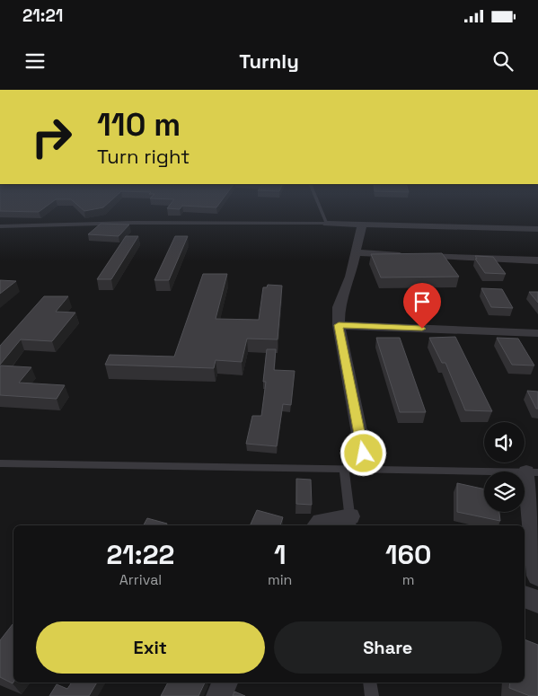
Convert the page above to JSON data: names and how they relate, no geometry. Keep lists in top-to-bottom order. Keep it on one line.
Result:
{"page":{"status":"21:21","header":"Turnly","turn":["110 m","Turn right"],"eta":["21:22","Arrival","1","min","160","m"],"buttons":["Exit","Share"]}}
